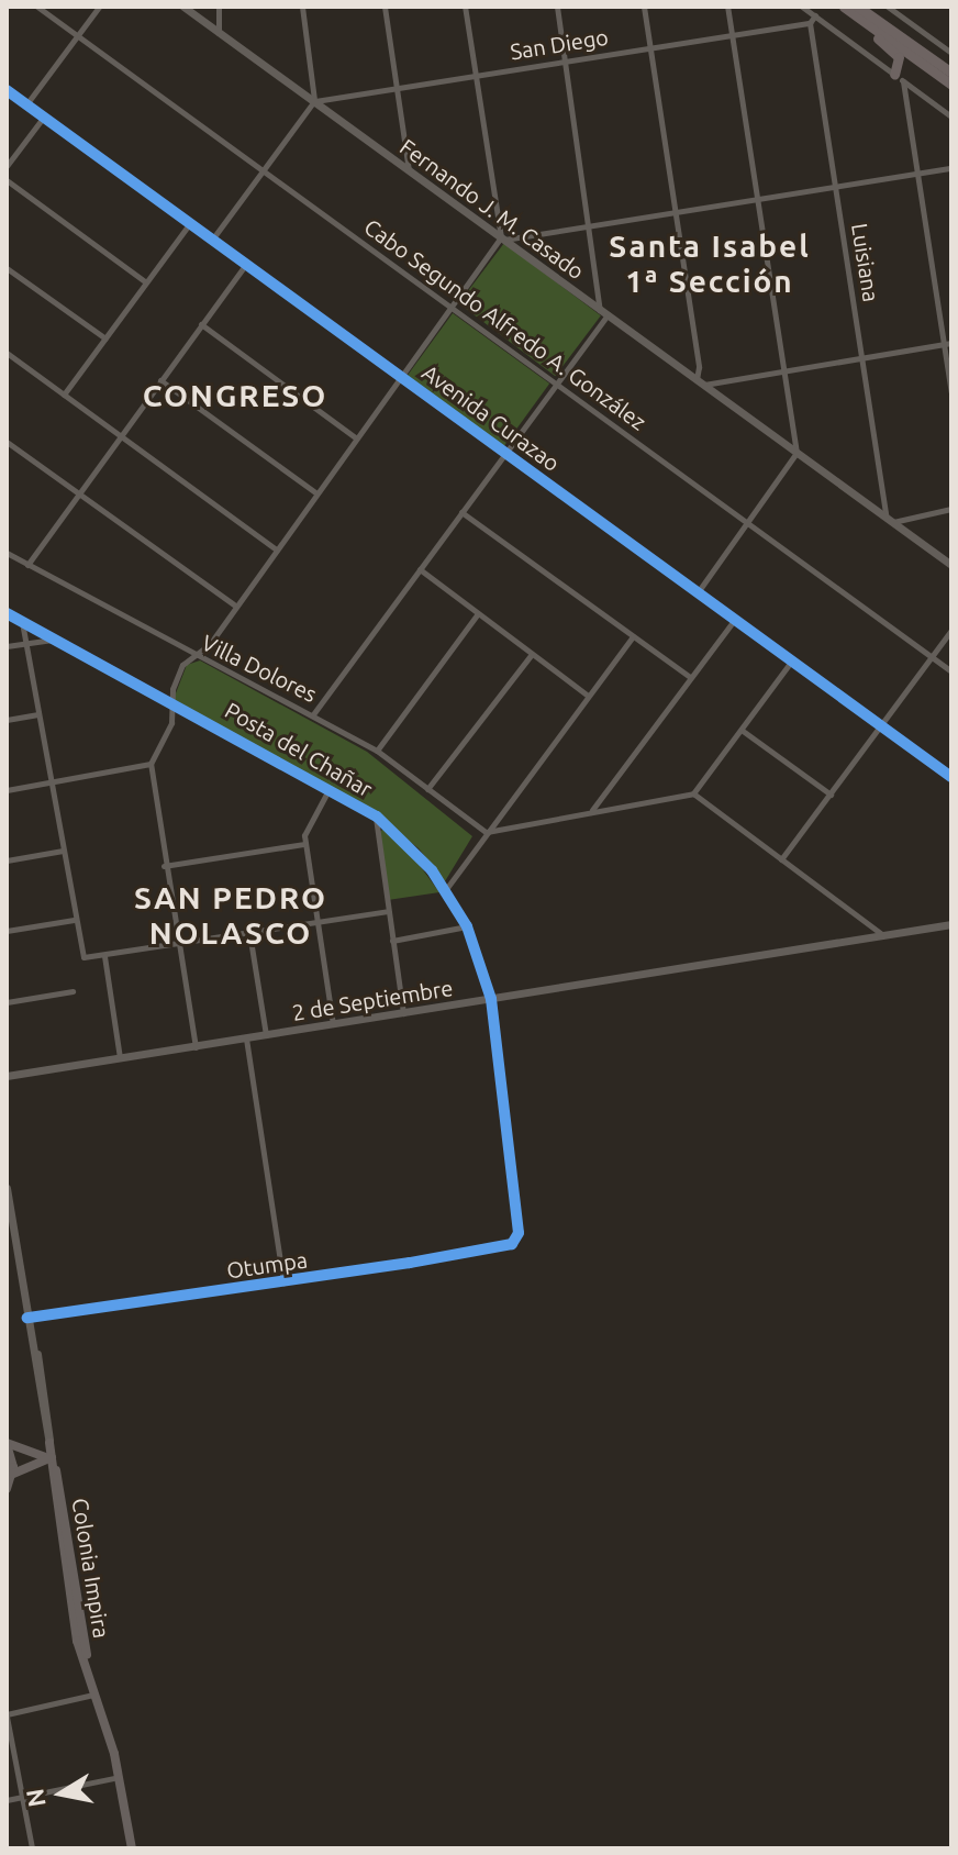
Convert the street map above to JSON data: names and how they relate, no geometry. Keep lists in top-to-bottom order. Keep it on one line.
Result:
{"streets":{"main road":["Colonia Impira"],"street":["San Diego","Fernando J. M. Casado","Luisiana","Cabo Segundo Alfredo A. González","Avenida Curazao","Villa Dolores","Posta del Chañar","2 de Septiembre","Otumpa"]},"crossings":[["San Diego","Fernando J. M. Casado"],["San Diego","Luisiana"],["Fernando J. M. Casado","Luisiana"],["Posta del Chañar","2 de Septiembre"],["Posta del Chañar","Otumpa"],["Otumpa","Colonia Impira"]],"districts":["Santa Isabel 1ª Sección","CONGRESO","SAN PEDRO NOLASCO"],"north":"left"}
